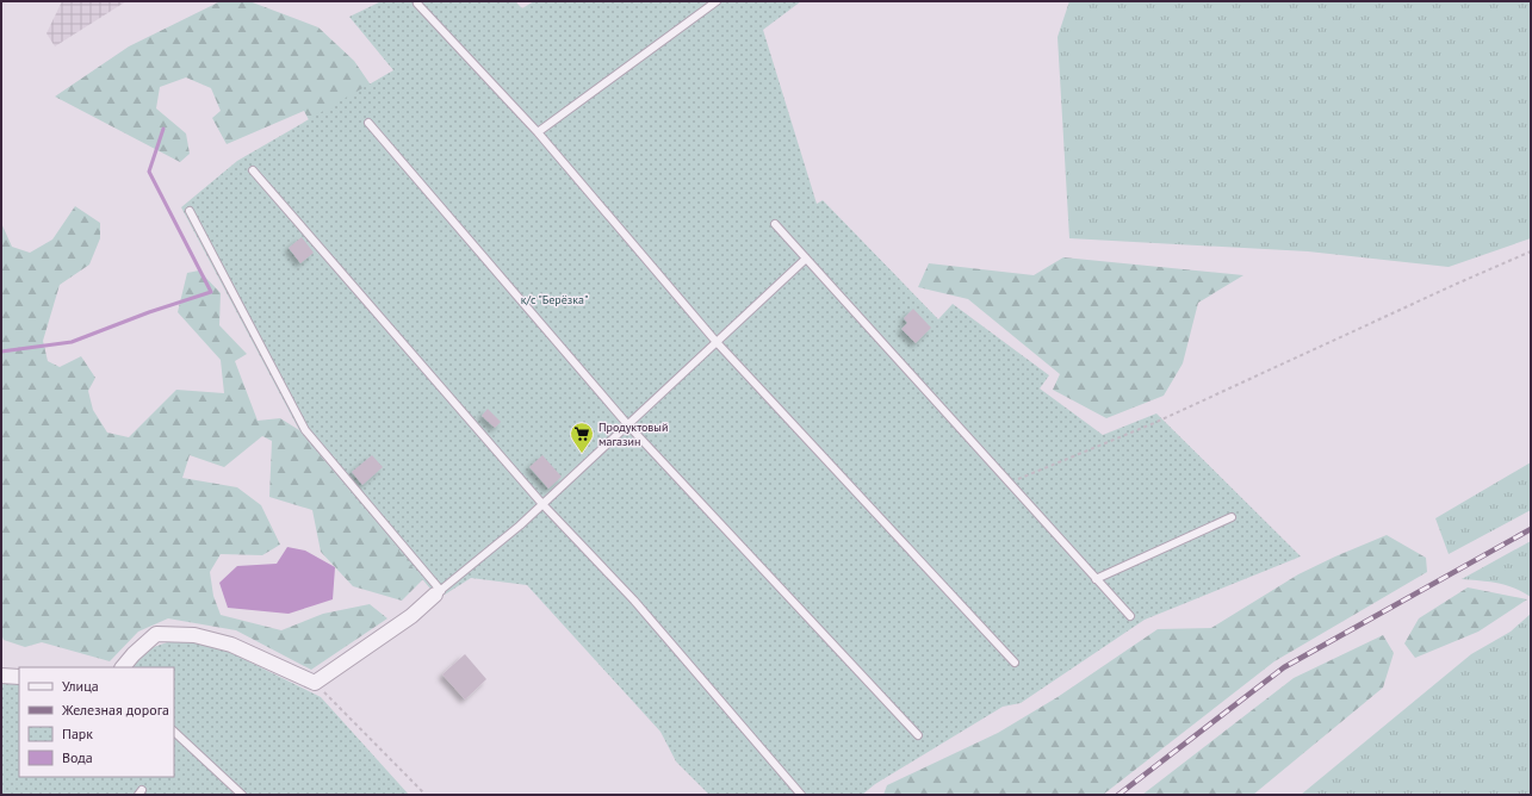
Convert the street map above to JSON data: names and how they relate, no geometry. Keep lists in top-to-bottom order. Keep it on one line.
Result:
{"parks":["к/с \"Берёзка\""],"places":{"supermarket":["Продуктовый магазин"]},"legend":["Улица","Железная дорога","Парк","Вода"]}
